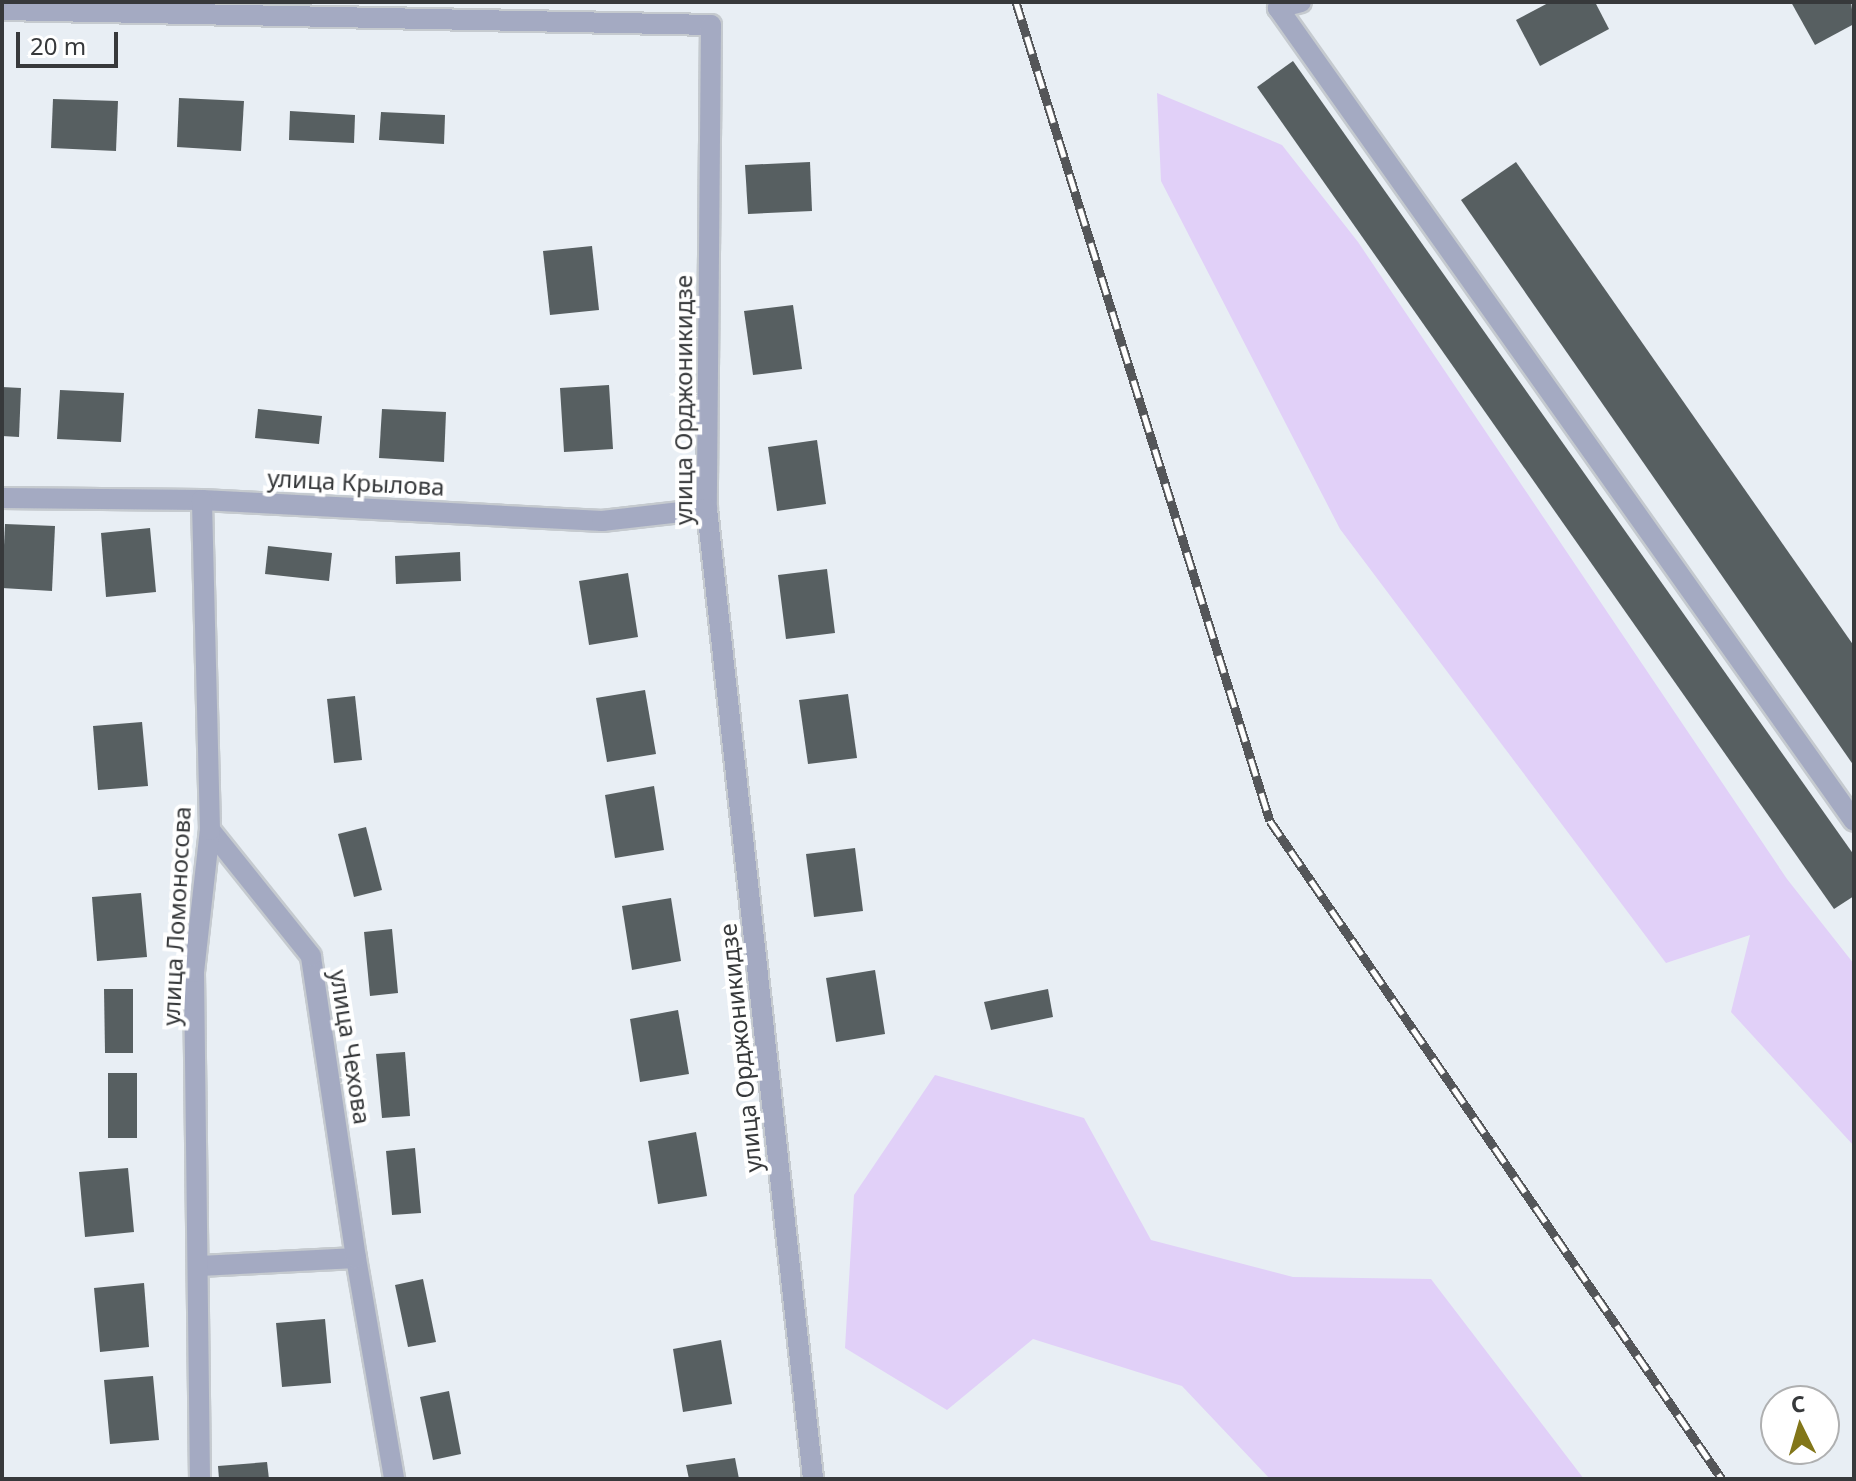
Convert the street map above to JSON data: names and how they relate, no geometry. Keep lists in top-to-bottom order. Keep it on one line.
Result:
{"streets":{"street":["улица Орджоникидзе","улица Крылова","улица Ломоносова","улица Чехова"]},"crossings":[["улица Орджоникидзе","улица Крылова"],["улица Крылова","улица Ломоносова"],["улица Ломоносова","улица Чехова"]],"scale_bar":"20 m","north":"top"}
